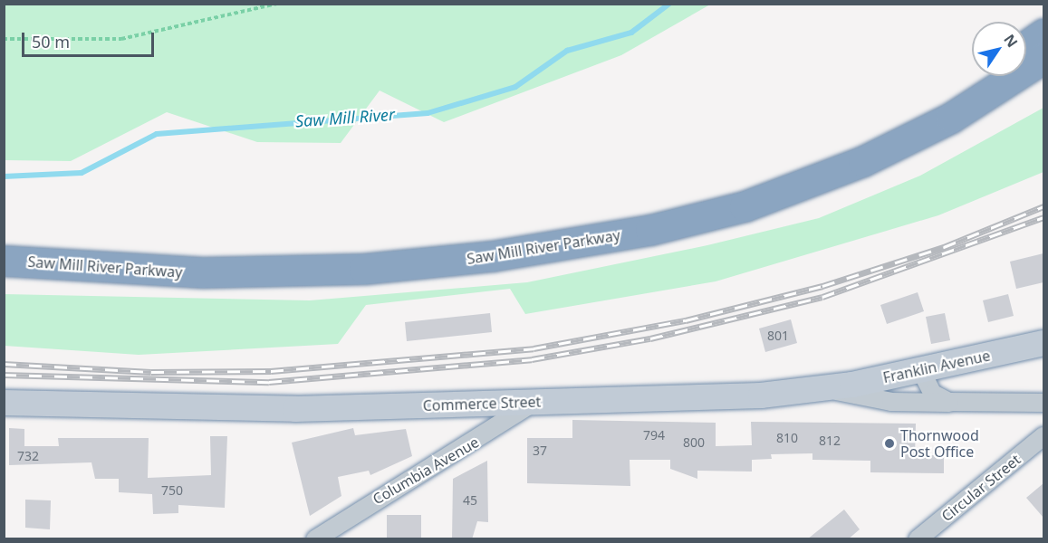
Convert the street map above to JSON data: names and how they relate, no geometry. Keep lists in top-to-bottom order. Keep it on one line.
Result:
{"streets":{"highway":["Saw Mill River Parkway"],"main road":["Franklin Avenue","Commerce Street"],"street":["Columbia Avenue","Circular Street"]},"crossings":[["Franklin Avenue","Commerce Street"],["Commerce Street","Columbia Avenue"]],"water":["Saw Mill River"],"places":["Thornwood Post Office"],"house_numbers":["801","794","810","812","800","37","732","750","45"],"scale_bar":"50 m","north":"top right"}
